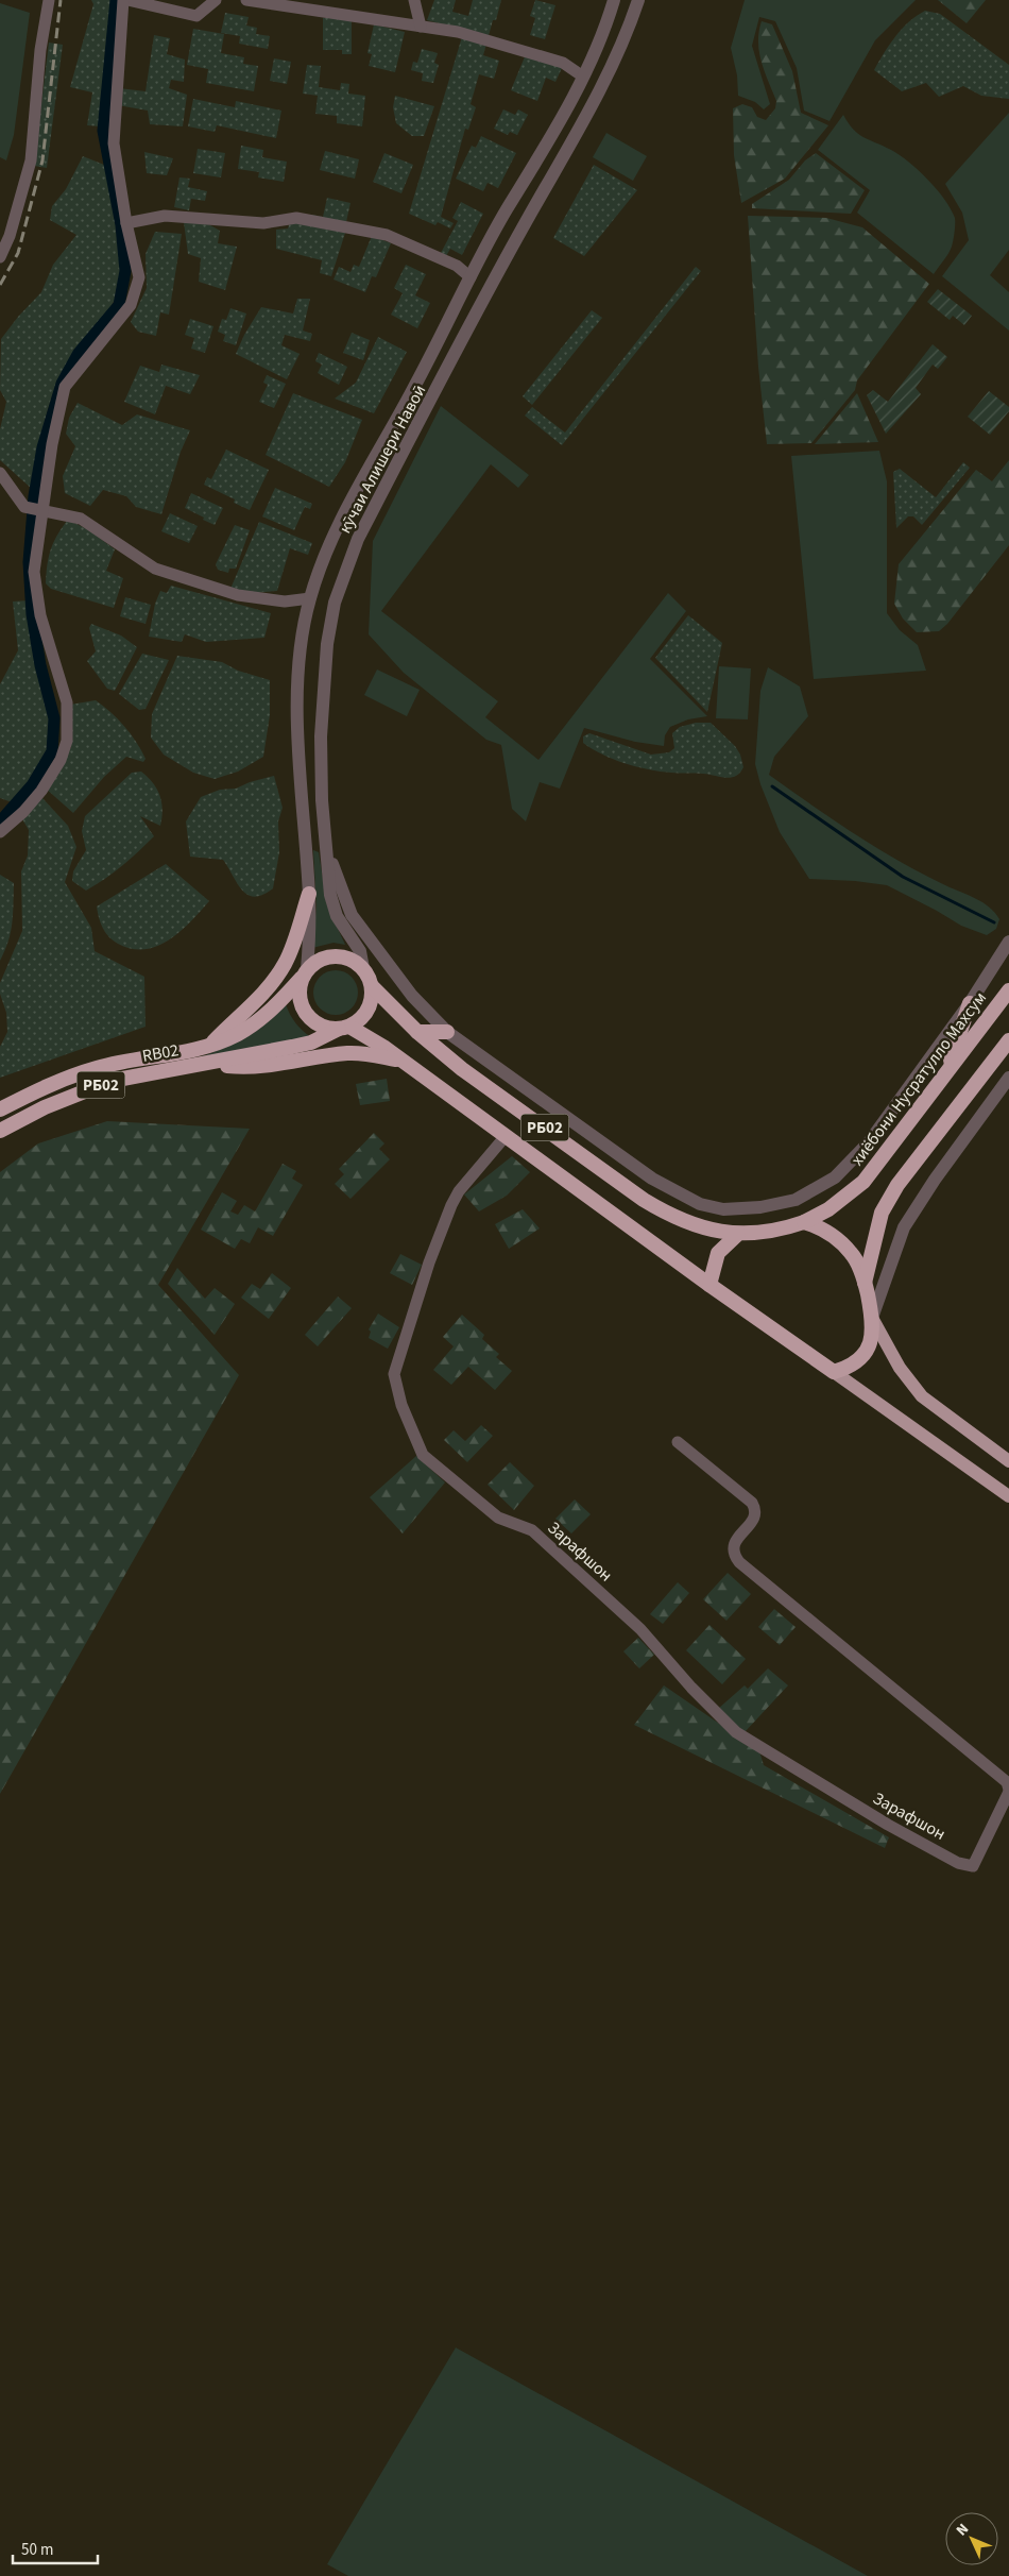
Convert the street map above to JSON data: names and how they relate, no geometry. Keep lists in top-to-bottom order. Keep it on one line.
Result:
{"streets":{"highway":["RB02","хиёбони Нусратулло Махсум","РБ02"],"street":["кӯчаи Алишери Навоӣ","Зарафшон"]},"crossings":[["кӯчаи Алишери Навоӣ","РБ02"],["RB02","РБ02"],["хиёбони Нусратулло Махсум","РБ02"],["РБ02","Зарафшон"]],"scale_bar":"50 m","north":"top left"}
